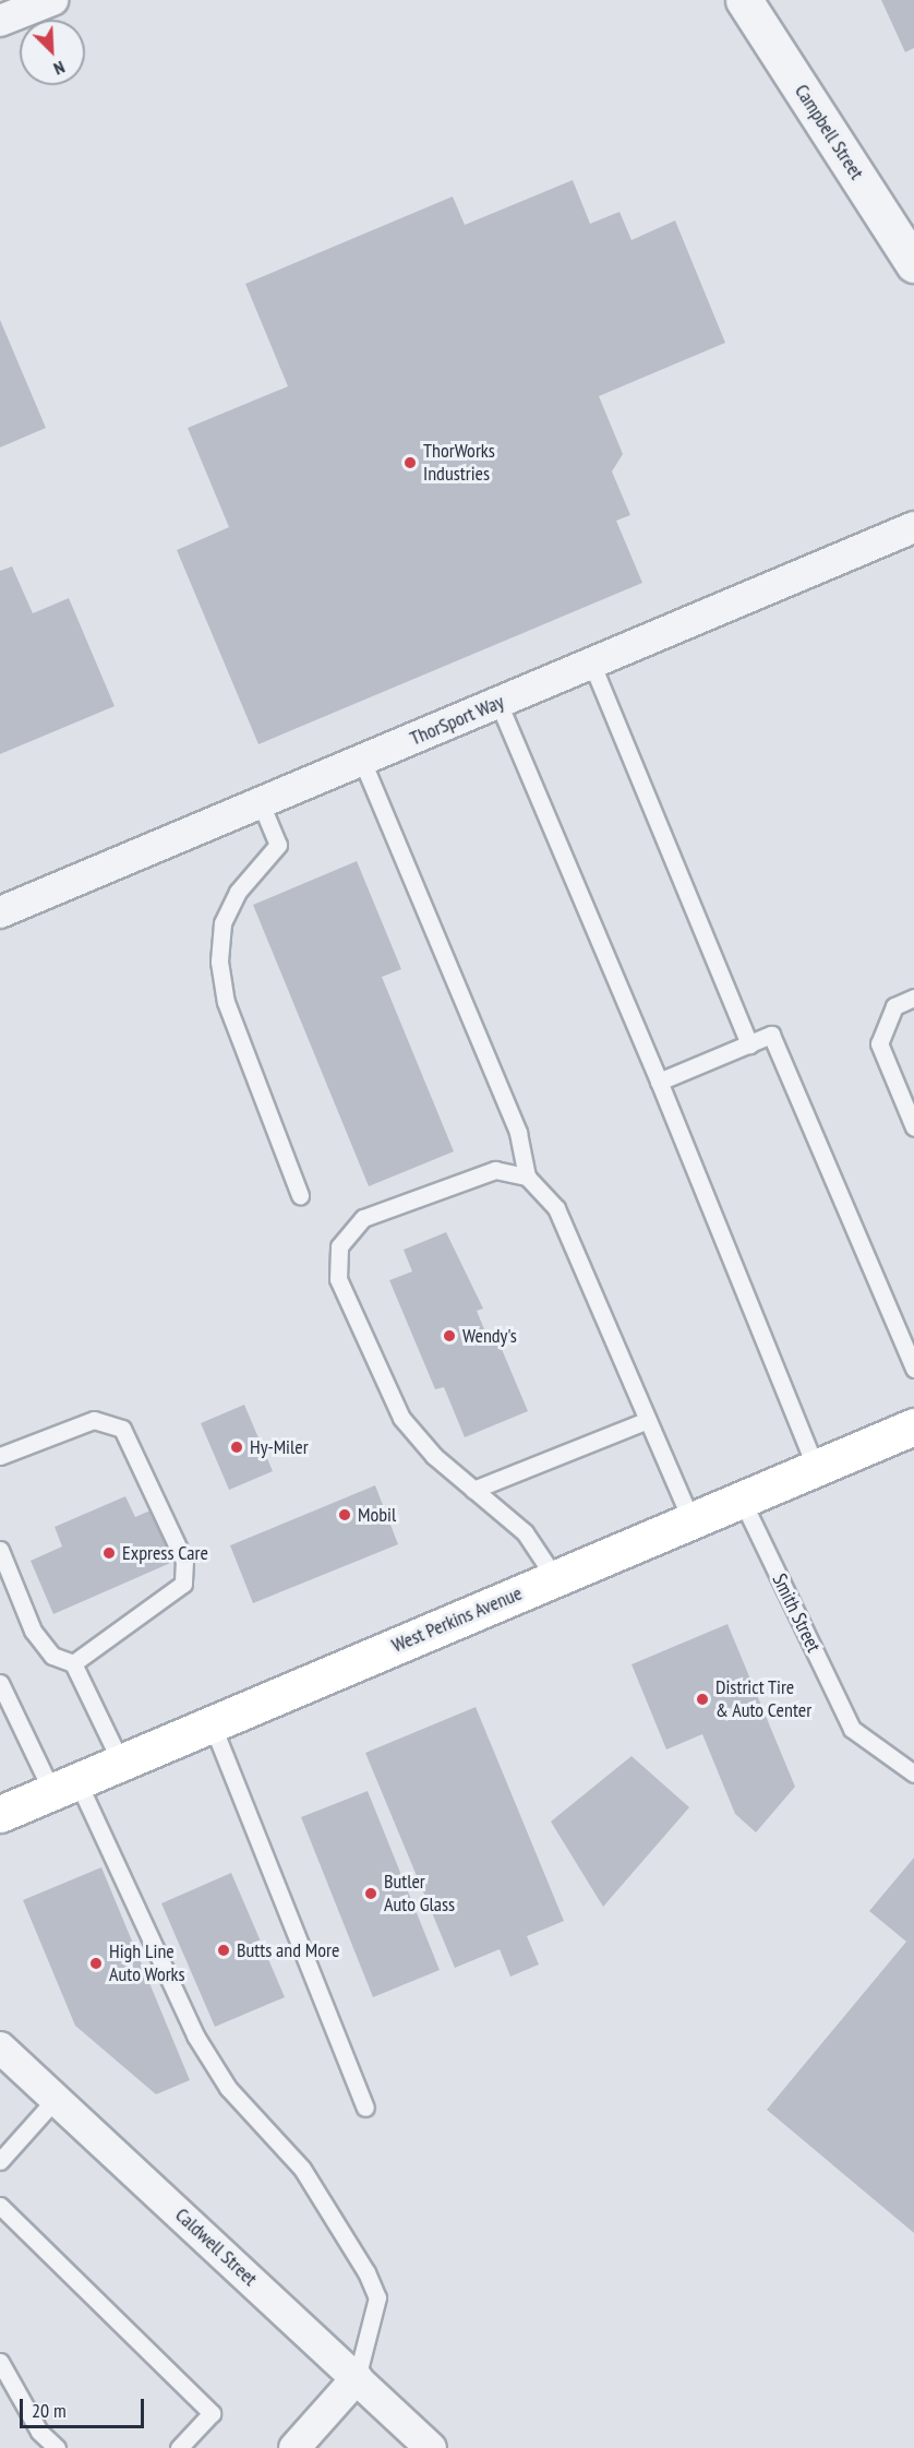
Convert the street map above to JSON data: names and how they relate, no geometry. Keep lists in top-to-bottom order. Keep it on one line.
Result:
{"streets":{"main road":["West Perkins Avenue"],"street":["Campbell Street","ThorSport Way","Caldwell Street"],"lane":["Smith Street"]},"crossings":[["Smith Street","West Perkins Avenue"]],"places":["ThorWorks Industries","Wendy's","Hy-Miler","Mobil","Express Care","District Tire & Auto Center","Butler Auto Glass","Butts and More","High Line Auto Works"],"scale_bar":"20 m","north":"bottom right"}
